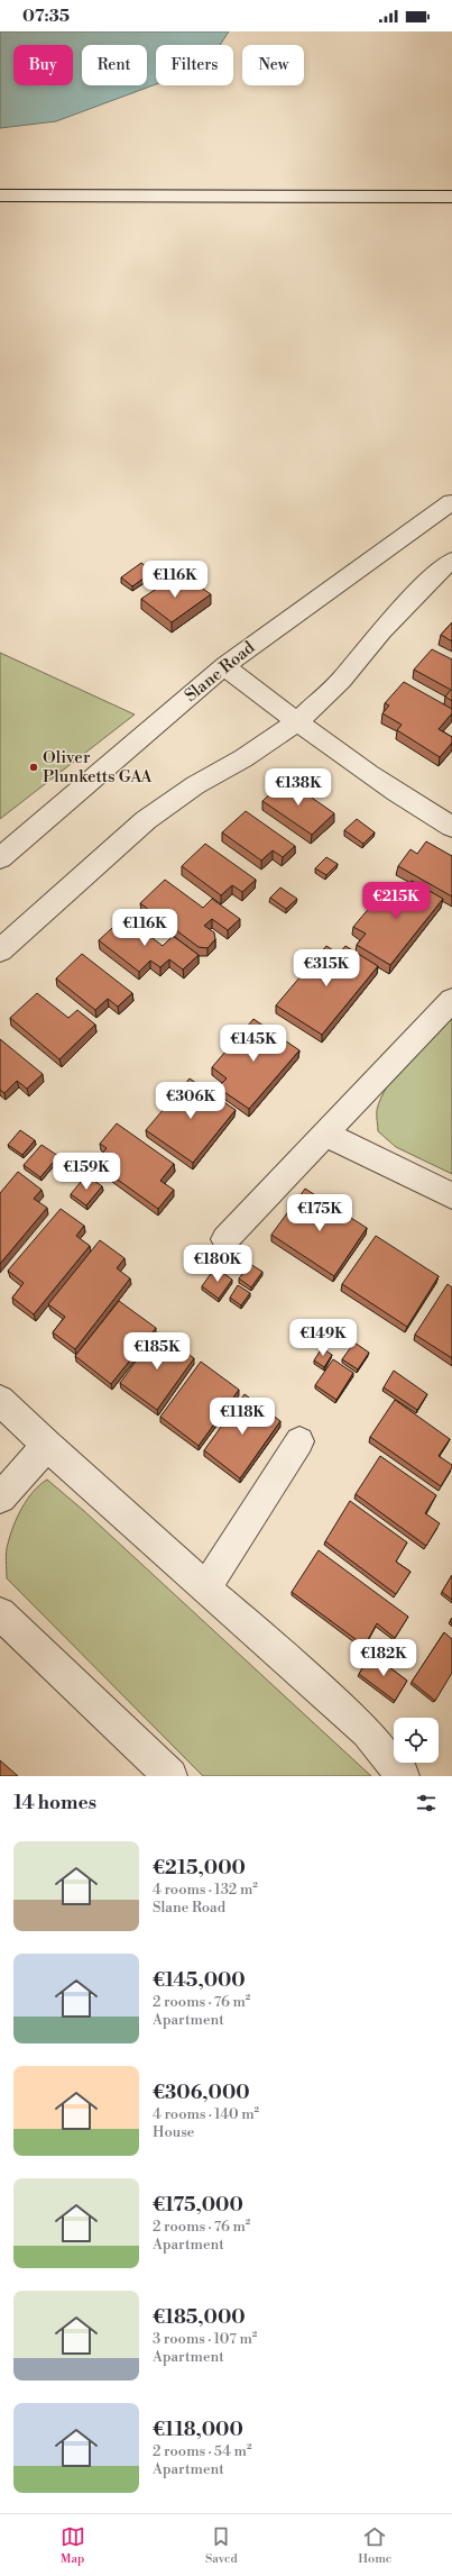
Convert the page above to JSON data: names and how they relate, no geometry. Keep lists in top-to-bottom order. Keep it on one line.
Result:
{"streets":{"street":["Slane Road"]},"places":["Oliver Plunketts GAA"],"page":{"status":"07:35","chip":["Buy","Rent","Filters","New"],"price":["€116K","€138K","€215K","€116K","€315K","€145K","€306K","€159K","€175K","€180K","€149K","€185K","€118K","€182K"],"heading":"14 homes","list":[{"name":"€215,000","note":"4 rooms · 132 m² · Slane Road"},{"name":"€145,000","note":"2 rooms · 76 m² · Apartment"},{"name":"€306,000","note":"4 rooms · 140 m² · House"},{"name":"€175,000","note":"2 rooms · 76 m² · Apartment"},{"name":"€185,000","note":"3 rooms · 107 m² · Apartment"},{"name":"€118,000","note":"2 rooms · 54 m² · Apartment"}],"tabs":["Map","Saved","Home"]}}
